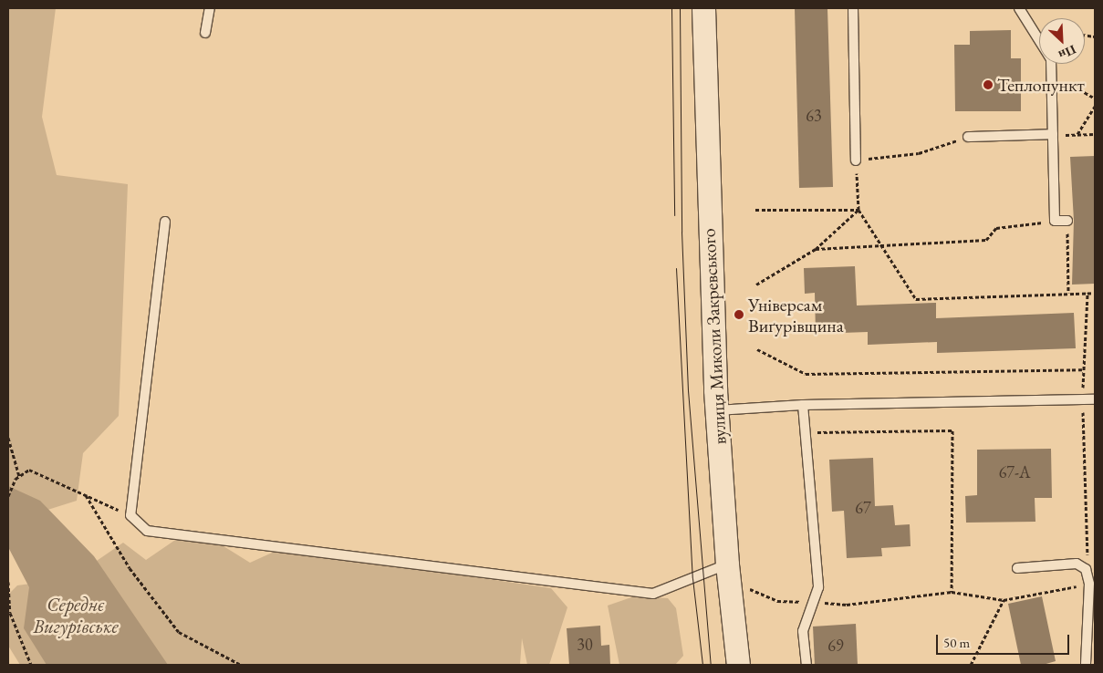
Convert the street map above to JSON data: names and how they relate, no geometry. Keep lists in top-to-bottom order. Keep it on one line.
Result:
{"streets":{"street":["вулиця Миколи Закревського"]},"water":["Середнє Вигурівське"],"places":["Теплопункт","Універсам Виґурівщина"],"house_numbers":["63","67-А","67","30","69"],"scale_bar":"50 m","north":"bottom right"}
